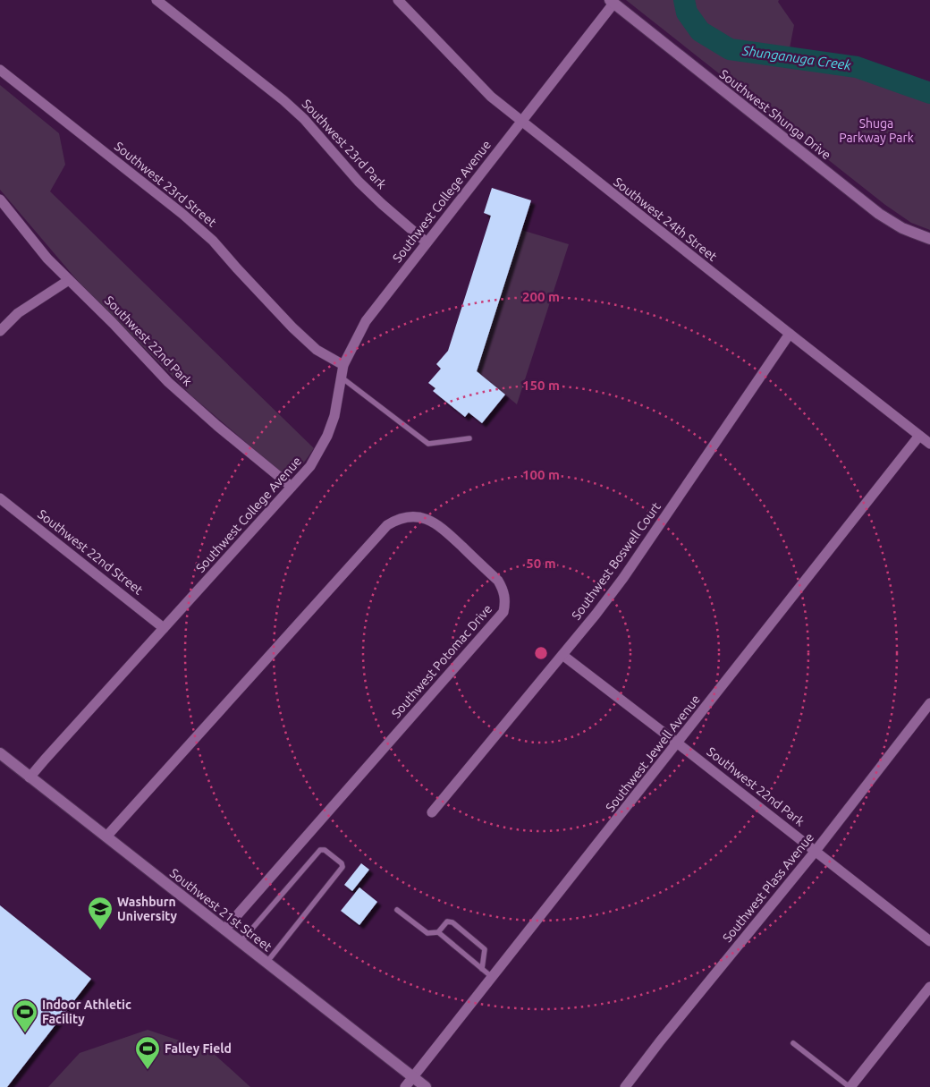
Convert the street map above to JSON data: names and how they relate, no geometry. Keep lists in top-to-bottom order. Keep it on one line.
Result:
{"streets":{"main road":["Southwest Shunga Drive","Southwest 21st Street"],"street":["Southwest 23rd Park","Southwest 23rd Street","Southwest College Avenue","Southwest 24th Street","Southwest 22nd Park","Southwest 22nd Street","Southwest Boswell Court","Southwest Potomac Drive","Southwest Jewell Avenue","Southwest Plass Avenue"]},"crossings":[["Southwest Shunga Drive","Southwest College Avenue"],["Southwest 23rd Park","Southwest College Avenue"],["Southwest 23rd Street","Southwest College Avenue"],["Southwest College Avenue","Southwest 24th Street"],["Southwest College Avenue","Southwest 22nd Park"],["Southwest College Avenue","Southwest 22nd Street"],["Southwest College Avenue","Southwest 21st Street"],["Southwest 24th Street","Southwest Boswell Court"],["Southwest 24th Street","Southwest Jewell Avenue"],["Southwest 22nd Park","Southwest Boswell Court"],["Southwest 22nd Park","Southwest Jewell Avenue"],["Southwest 22nd Park","Southwest Plass Avenue"],["Southwest Potomac Drive","Southwest 21st Street"],["Southwest Jewell Avenue","Southwest 21st Street"]],"water":["Shunganuga Creek"],"parks":["Shuga Parkway Park"],"places":{"school or university":["Washburn University"],"sports":["Indoor Athletic Facility","Falley Field"]},"rings":["200 m","150 m","100 m","50 m"]}
